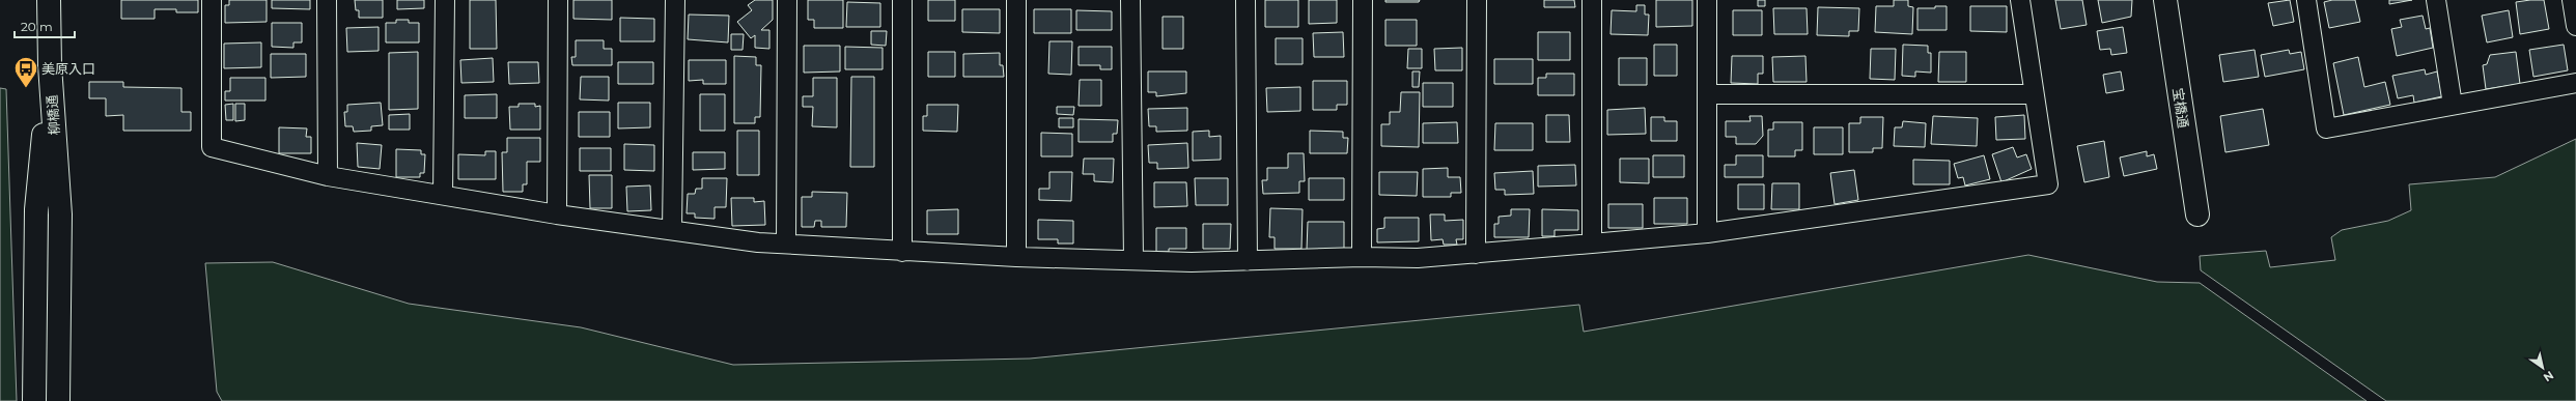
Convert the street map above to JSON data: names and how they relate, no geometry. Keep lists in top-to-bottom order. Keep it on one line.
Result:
{"streets":{"street":["宝橋通","柳橋通"]},"places":{"bus stop":["美原入口"]},"scale_bar":"20 m","north":"bottom right"}
